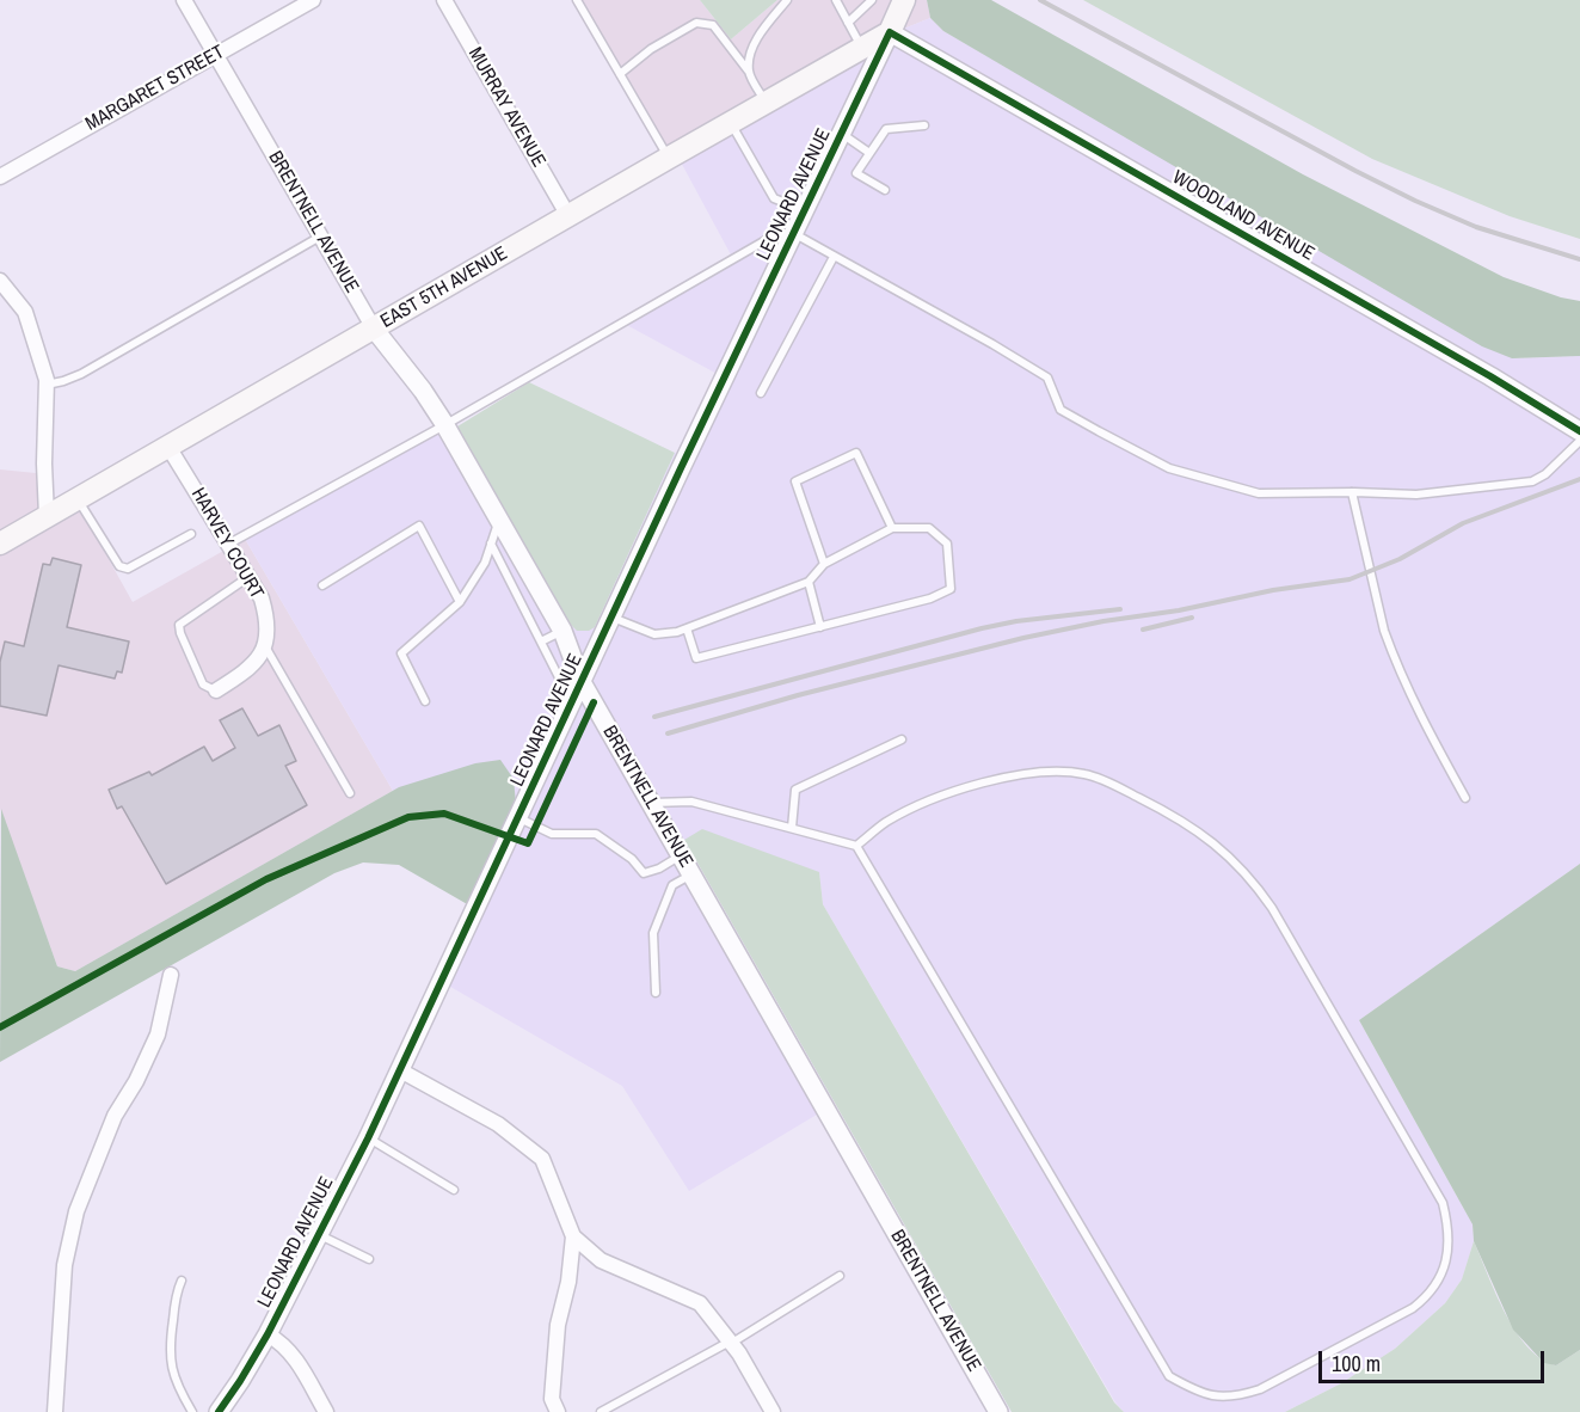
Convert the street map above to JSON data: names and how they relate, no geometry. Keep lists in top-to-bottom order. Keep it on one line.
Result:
{"streets":{"main road":["LEONARD AVENUE","EAST 5TH AVENUE"],"street":["MARGARET STREET","MURRAY AVENUE","WOODLAND AVENUE","BRENTNELL AVENUE","HARVEY COURT"]},"crossings":[["MARGARET STREET","BRENTNELL AVENUE"],["MURRAY AVENUE","EAST 5TH AVENUE"],["LEONARD AVENUE","WOODLAND AVENUE"],["LEONARD AVENUE","BRENTNELL AVENUE"],["LEONARD AVENUE","EAST 5TH AVENUE"],["WOODLAND AVENUE","EAST 5TH AVENUE"],["BRENTNELL AVENUE","EAST 5TH AVENUE"],["EAST 5TH AVENUE","HARVEY COURT"]],"scale_bar":"100 m"}
